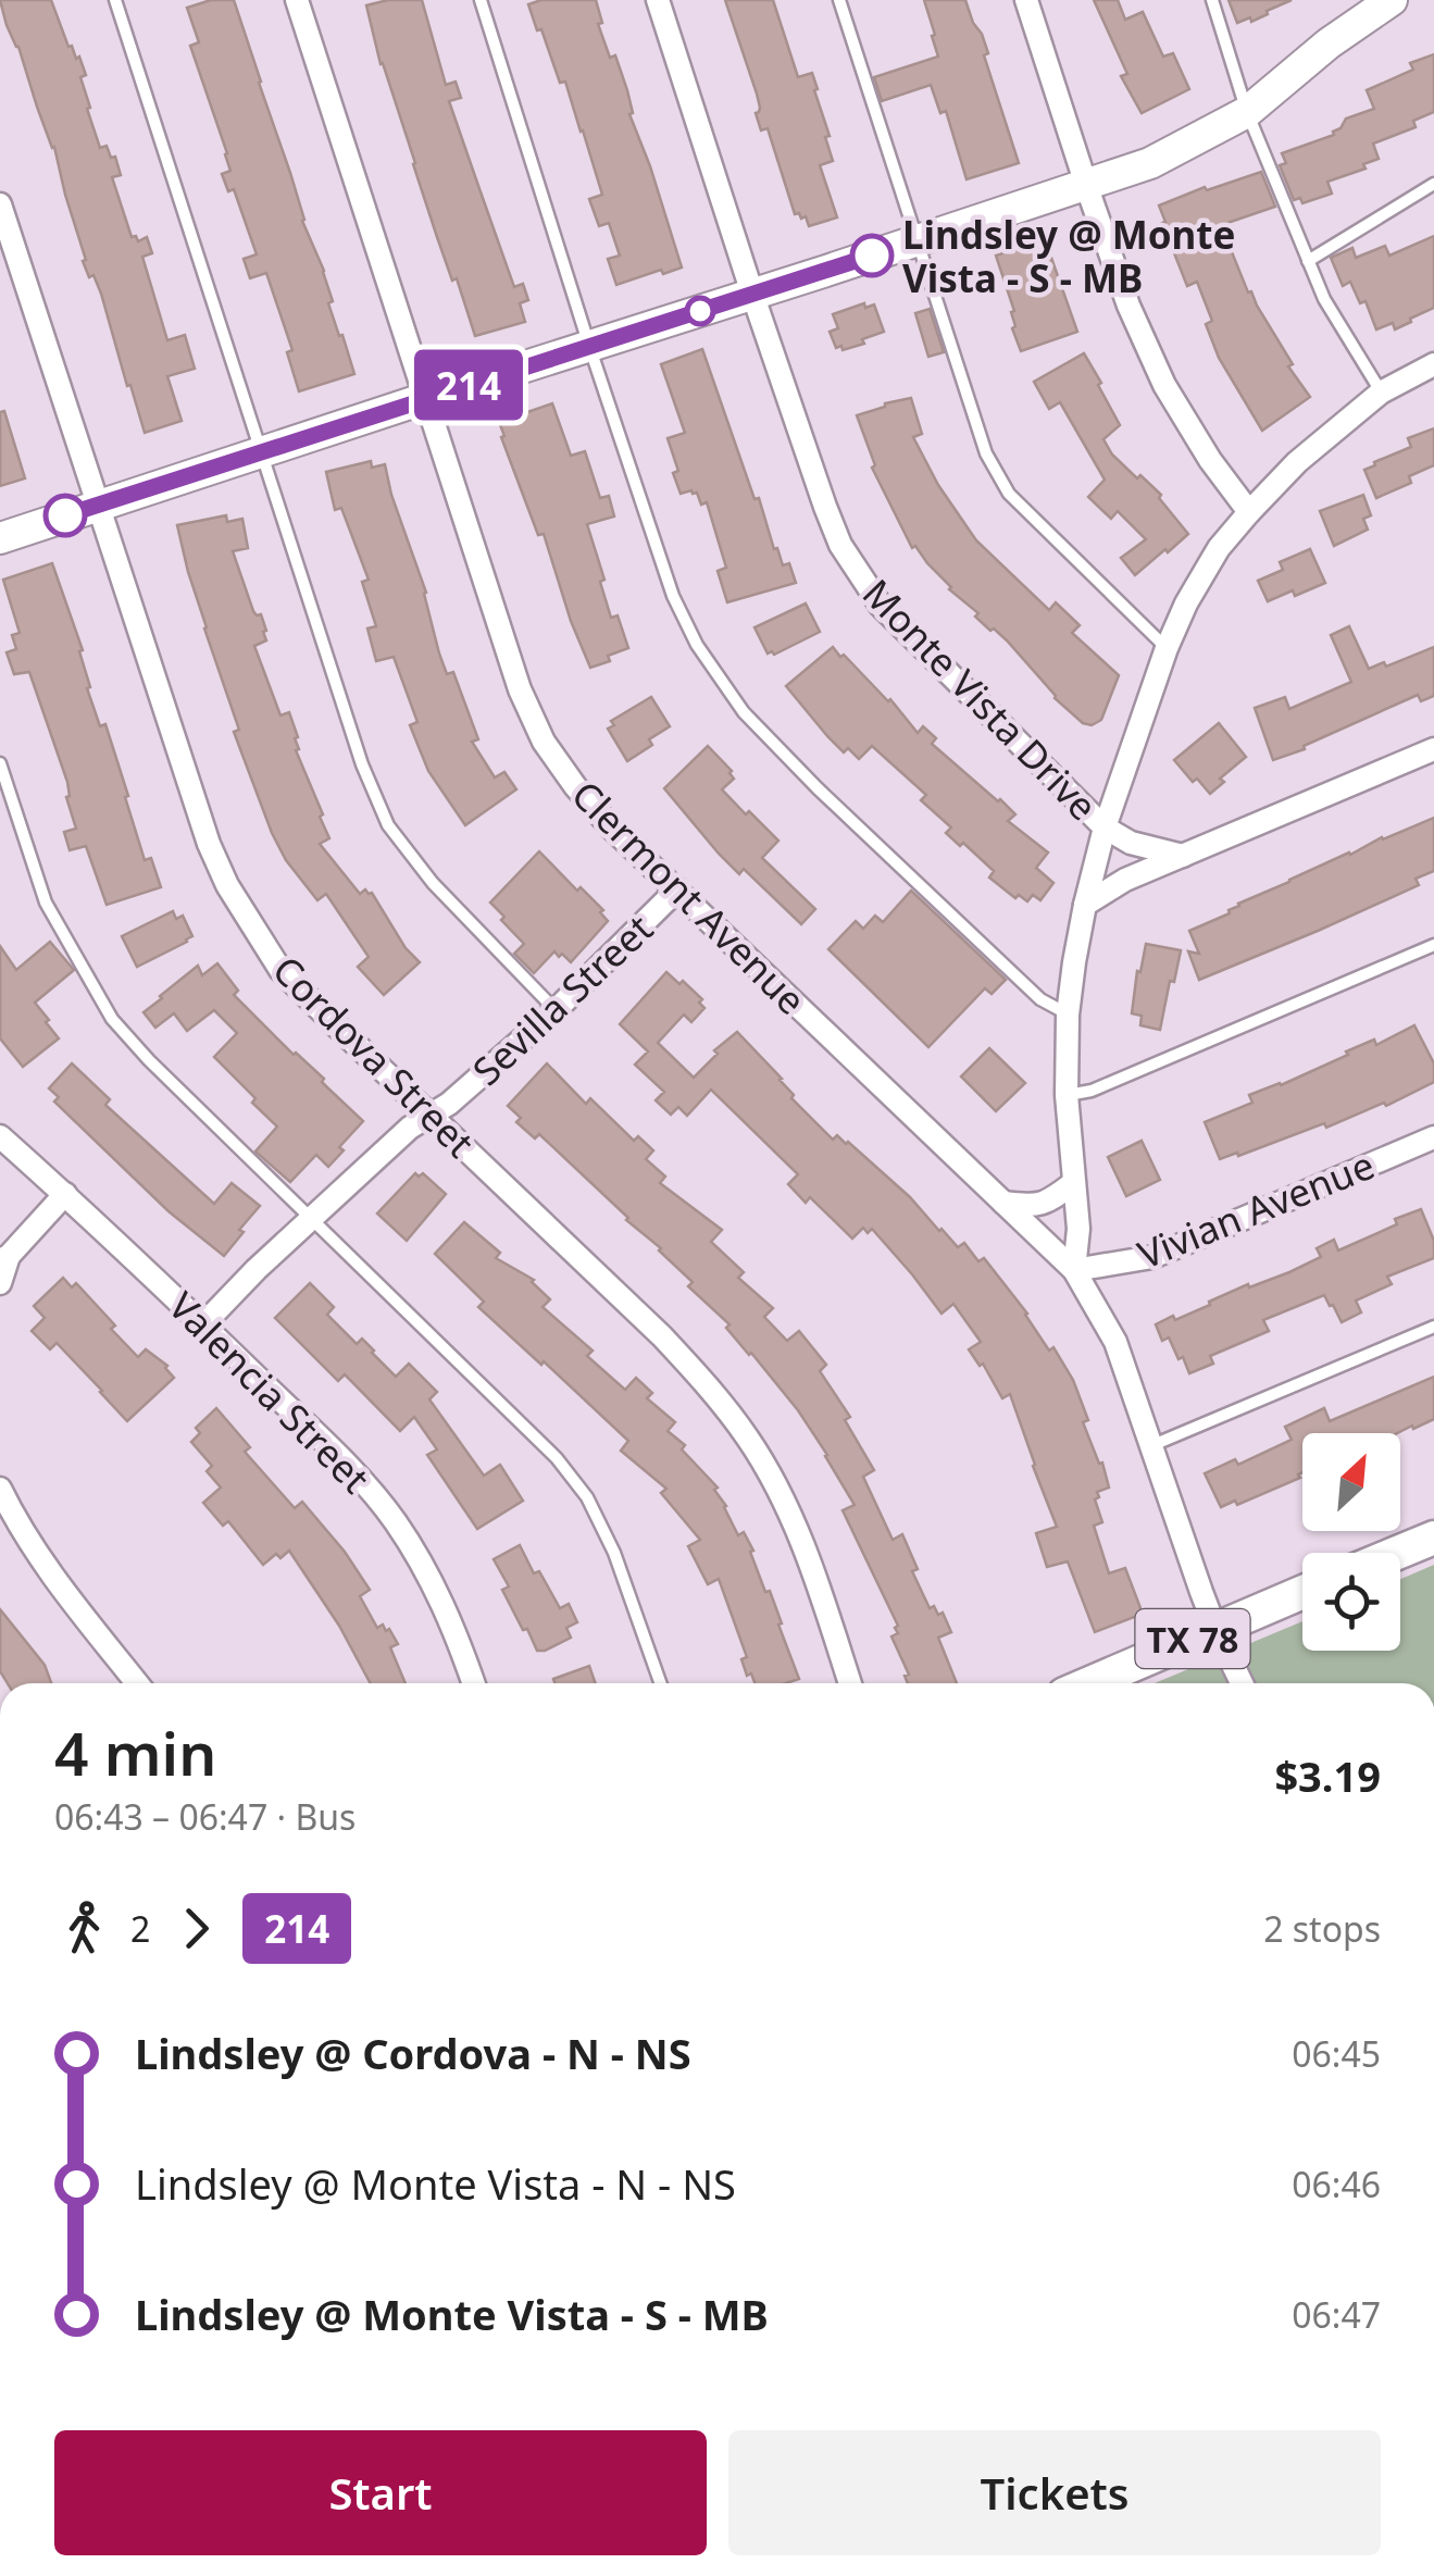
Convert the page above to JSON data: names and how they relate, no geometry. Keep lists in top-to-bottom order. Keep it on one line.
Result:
{"streets":{"main road":["TX 78"],"street":["Monte Vista Drive","Clermont Avenue","Sevilla Street","Cordova Street","Vivian Avenue","Valencia Street"]},"crossings":[["Clermont Avenue","Sevilla Street"],["Clermont Avenue","Vivian Avenue"],["Clermont Avenue","TX 78"],["Sevilla Street","Cordova Street"],["Sevilla Street","Valencia Street"]],"places":["Lindsley @ Monte Vista - S - MB"],"lines":["bus line 214"],"north":"top right","page":{"on_map":"214","heading":["4 min","06:43 – 06:47 · Bus","$3.19"],"legs":["2","214","2 stops"],"list":[{"name":"Lindsley @ Cordova - N - NS","value":"06:45"},{"name":"Lindsley @ Monte Vista - N - NS","value":"06:46"},{"name":"Lindsley @ Monte Vista - S - MB","value":"06:47"}],"buttons":["Start","Tickets"]}}
